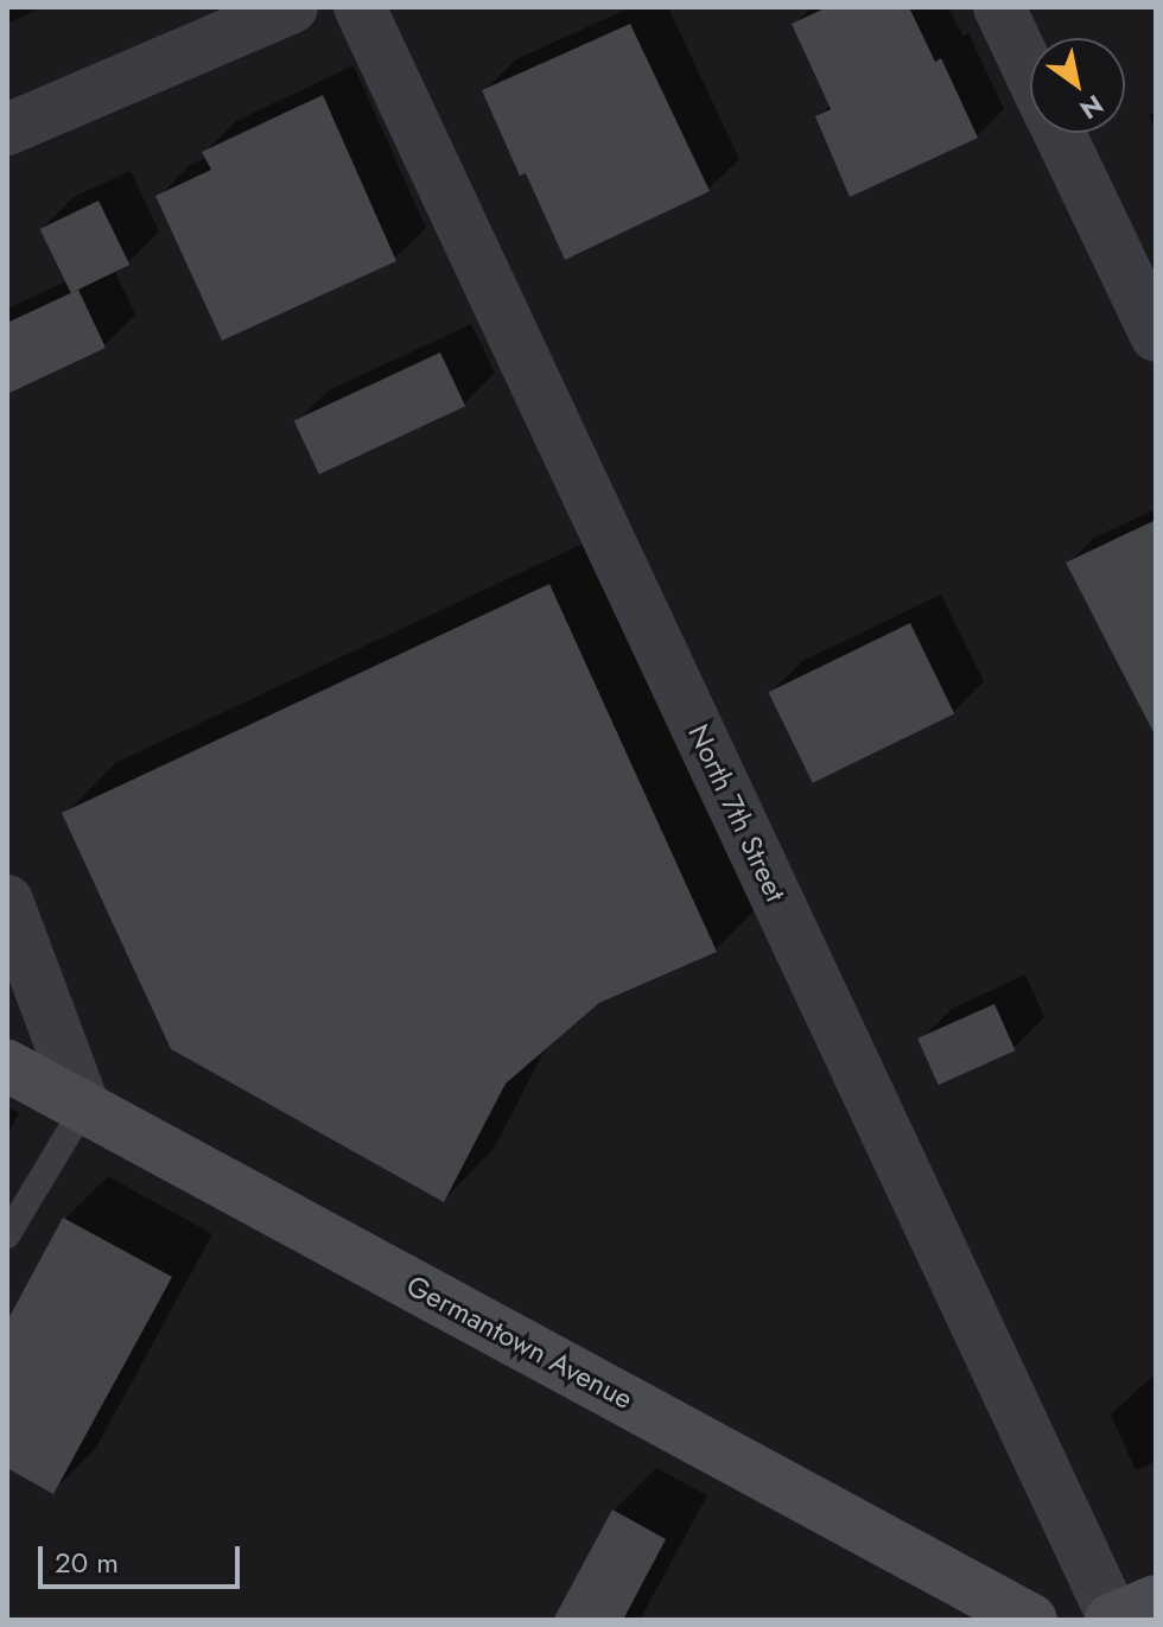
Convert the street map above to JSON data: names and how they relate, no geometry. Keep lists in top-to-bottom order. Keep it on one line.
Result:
{"streets":{"street":["North 7th Street","Germantown Avenue"]},"scale_bar":"20 m","north":"bottom right"}
